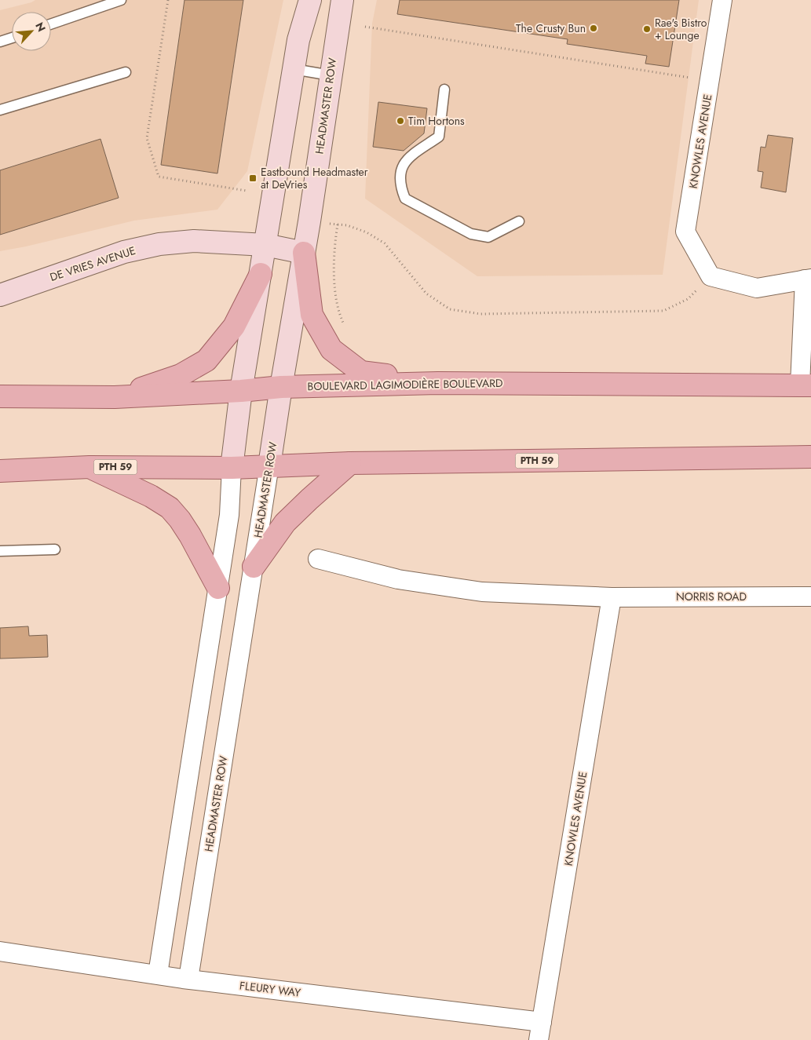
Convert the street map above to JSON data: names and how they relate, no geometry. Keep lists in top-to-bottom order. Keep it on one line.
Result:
{"streets":{"main road":["BOULEVARD LAGIMODIÈRE BOULEVARD","PTH 59"],"street":["HEADMASTER ROW","KNOWLES AVENUE","DE VRIES AVENUE","NORRIS ROAD","FLEURY WAY"]},"crossings":[["HEADMASTER ROW","DE VRIES AVENUE"],["HEADMASTER ROW","BOULEVARD LAGIMODIÈRE BOULEVARD"],["HEADMASTER ROW","PTH 59"],["HEADMASTER ROW","FLEURY WAY"],["KNOWLES AVENUE","NORRIS ROAD"],["KNOWLES AVENUE","FLEURY WAY"]],"places":{"other":["The Crusty Bun","Rae's Bistro + Lounge","Tim Hortons"],"transit":["Eastbound Headmaster at DeVries"]},"north":"top right"}
